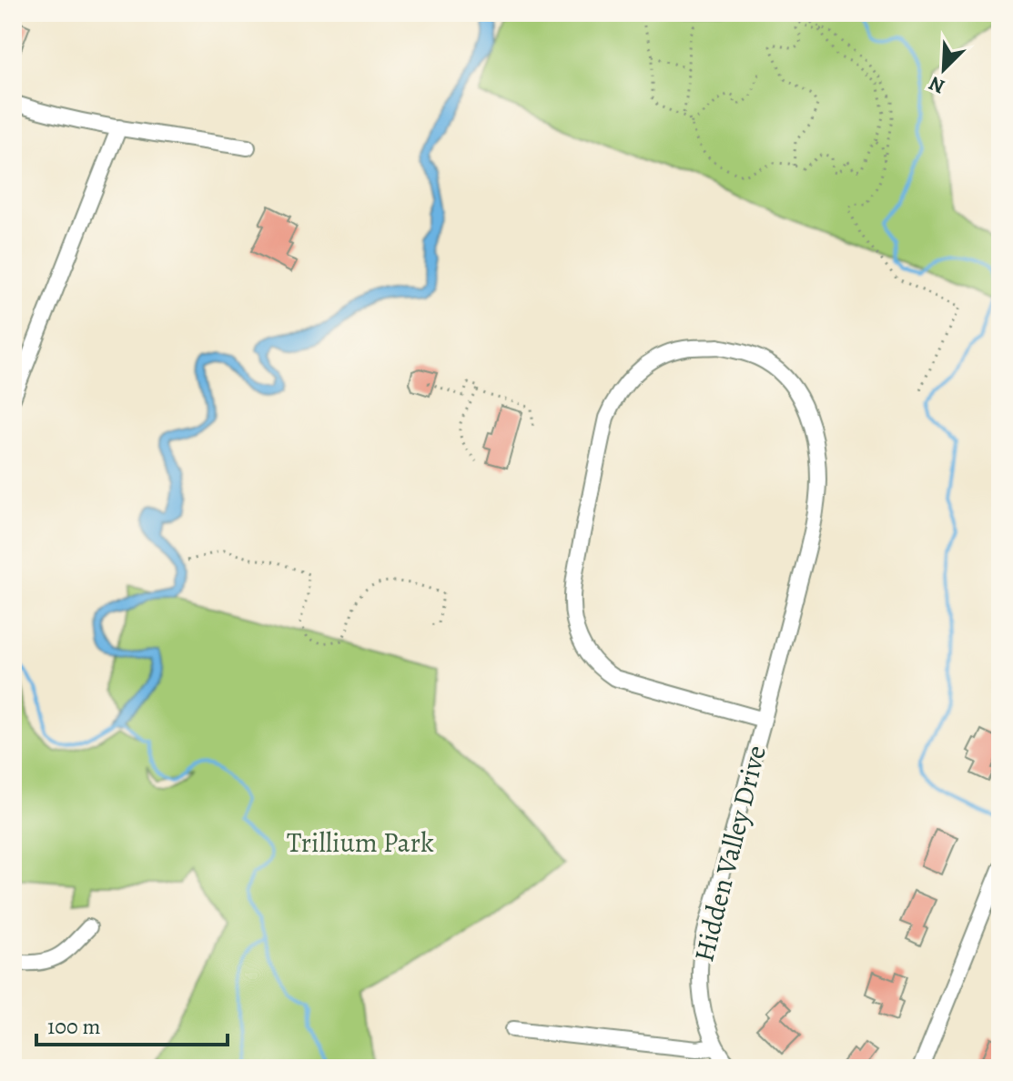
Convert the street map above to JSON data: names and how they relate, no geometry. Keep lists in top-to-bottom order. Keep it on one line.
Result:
{"streets":{"street":["Hidden Valley Drive"]},"parks":["Trillium Park"],"scale_bar":"100 m","north":"bottom left"}
